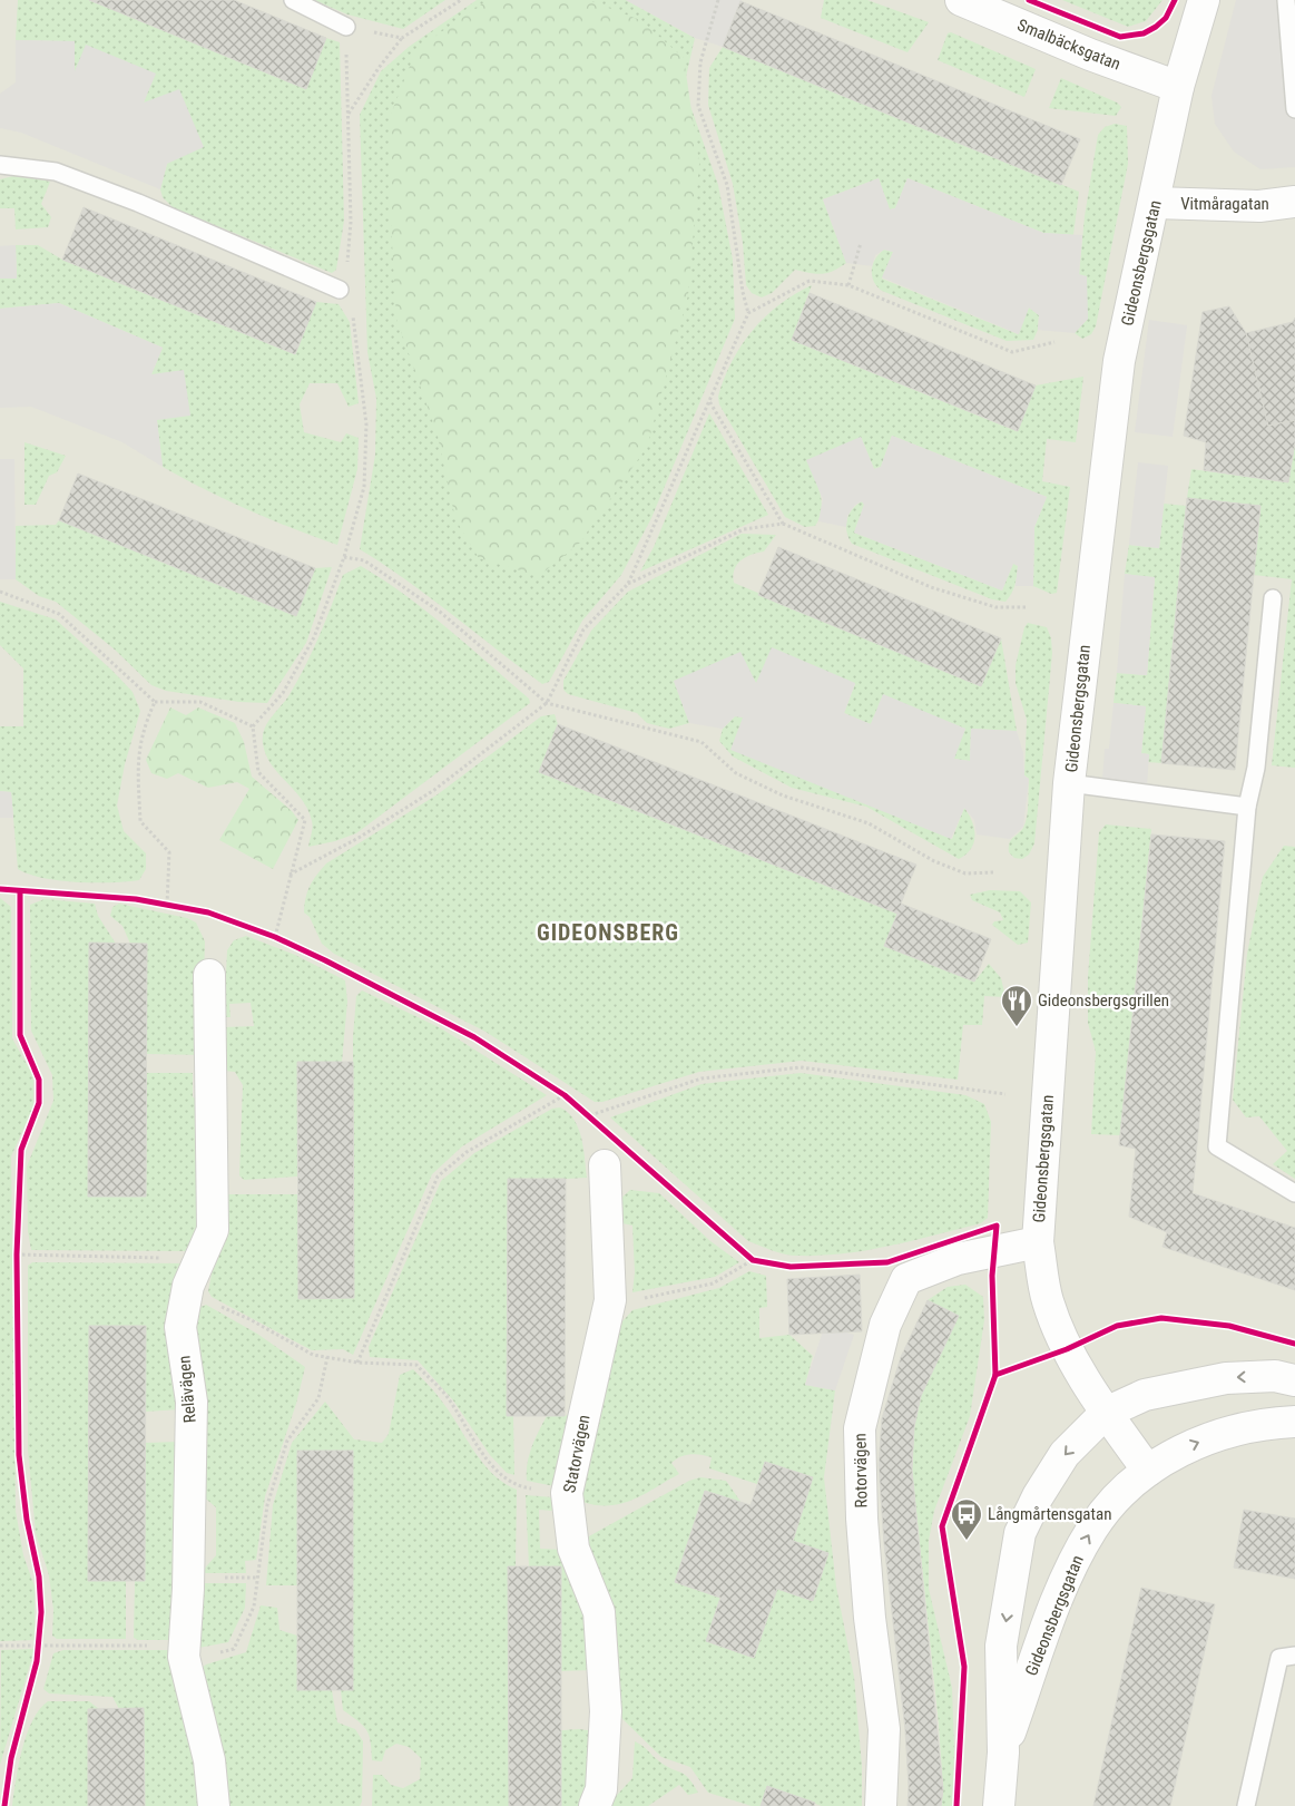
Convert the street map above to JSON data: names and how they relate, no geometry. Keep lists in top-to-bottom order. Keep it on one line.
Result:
{"streets":{"street":["Smalbäcksgatan","Vitmåragatan","Gideonsbergsgatan","Relävägen","Statorvägen","Rotorvägen"]},"crossings":[["Smalbäcksgatan","Gideonsbergsgatan"],["Vitmåragatan","Gideonsbergsgatan"],["Gideonsbergsgatan","Rotorvägen"]],"districts":["GIDEONSBERG"],"places":{"restaurant":["Gideonsbergsgrillen"],"bus stop":["Långmårtensgatan"]}}
